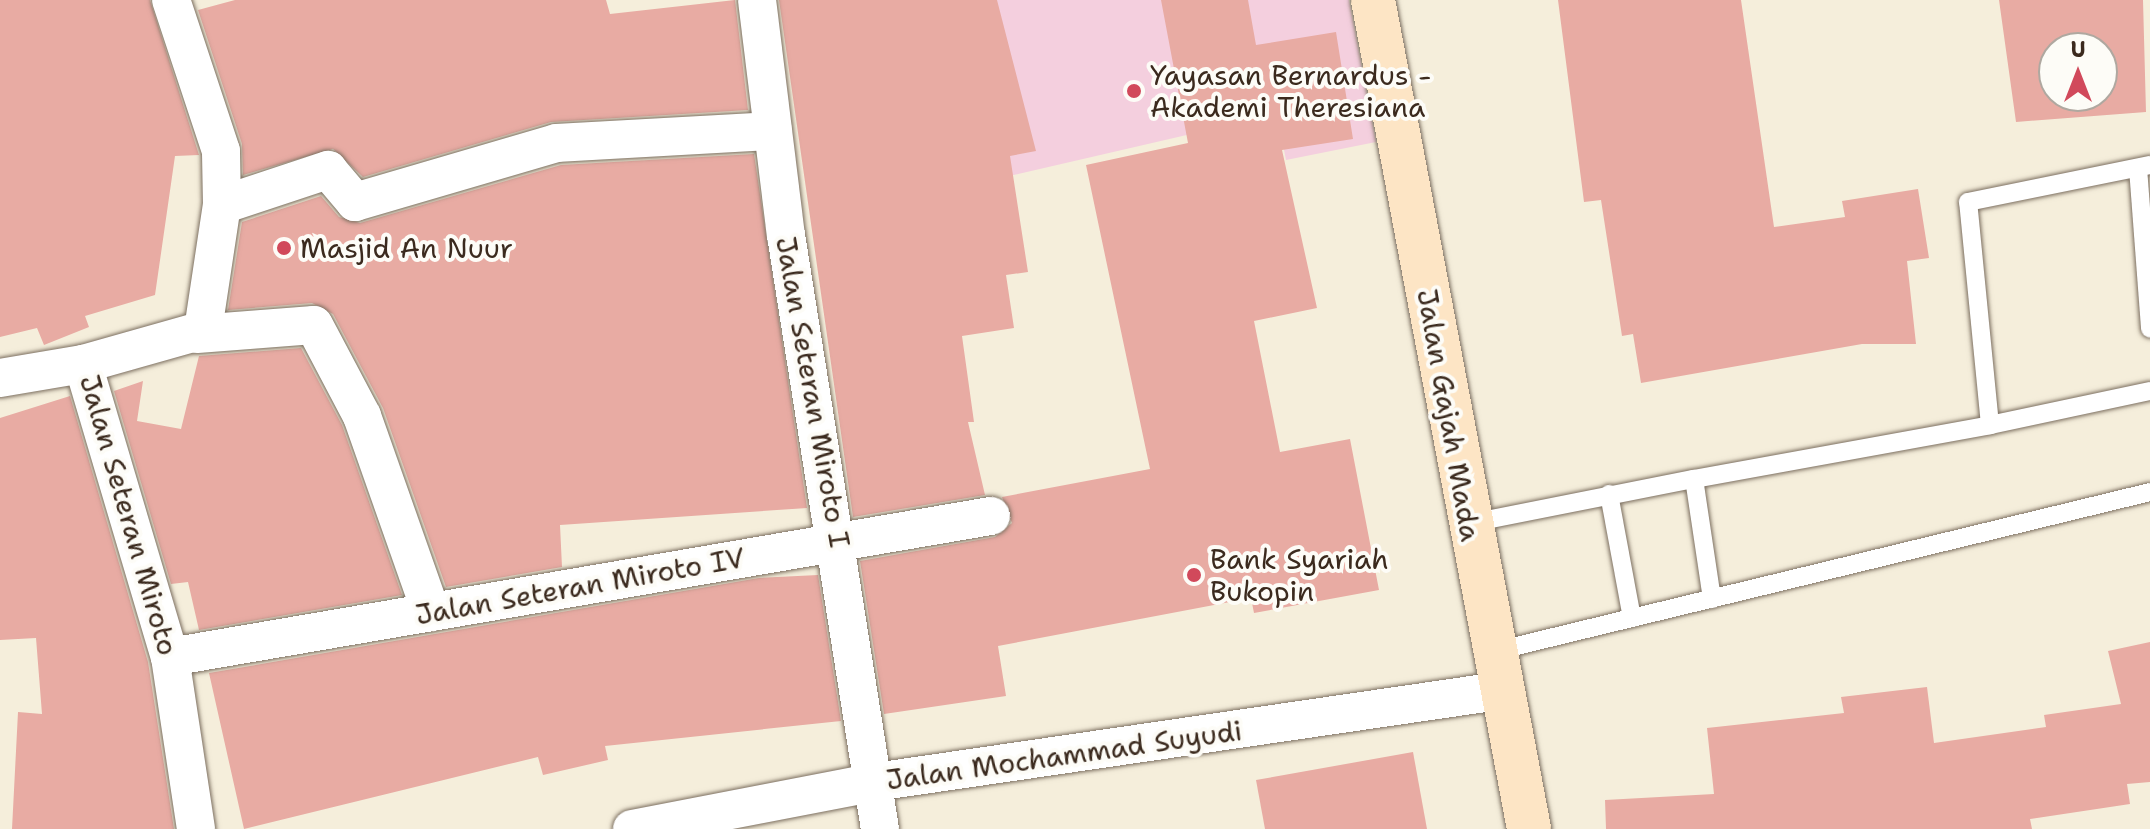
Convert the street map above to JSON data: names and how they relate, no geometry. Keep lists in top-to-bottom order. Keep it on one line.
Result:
{"streets":{"main road":["Jalan Gajah Mada"],"street":["Jalan Seteran Miroto I","Jalan Seteran Miroto","Jalan Seteran Miroto IV","Jalan Mochammad Suyudi"]},"crossings":[["Jalan Seteran Miroto I","Jalan Seteran Miroto IV"],["Jalan Seteran Miroto I","Jalan Mochammad Suyudi"],["Jalan Gajah Mada","Jalan Mochammad Suyudi"],["Jalan Seteran Miroto","Jalan Seteran Miroto IV"]],"places":["Yayasan Bernardus - Akademi Theresiana","Masjid An Nuur","Bank Syariah Bukopin"],"north":"top"}
